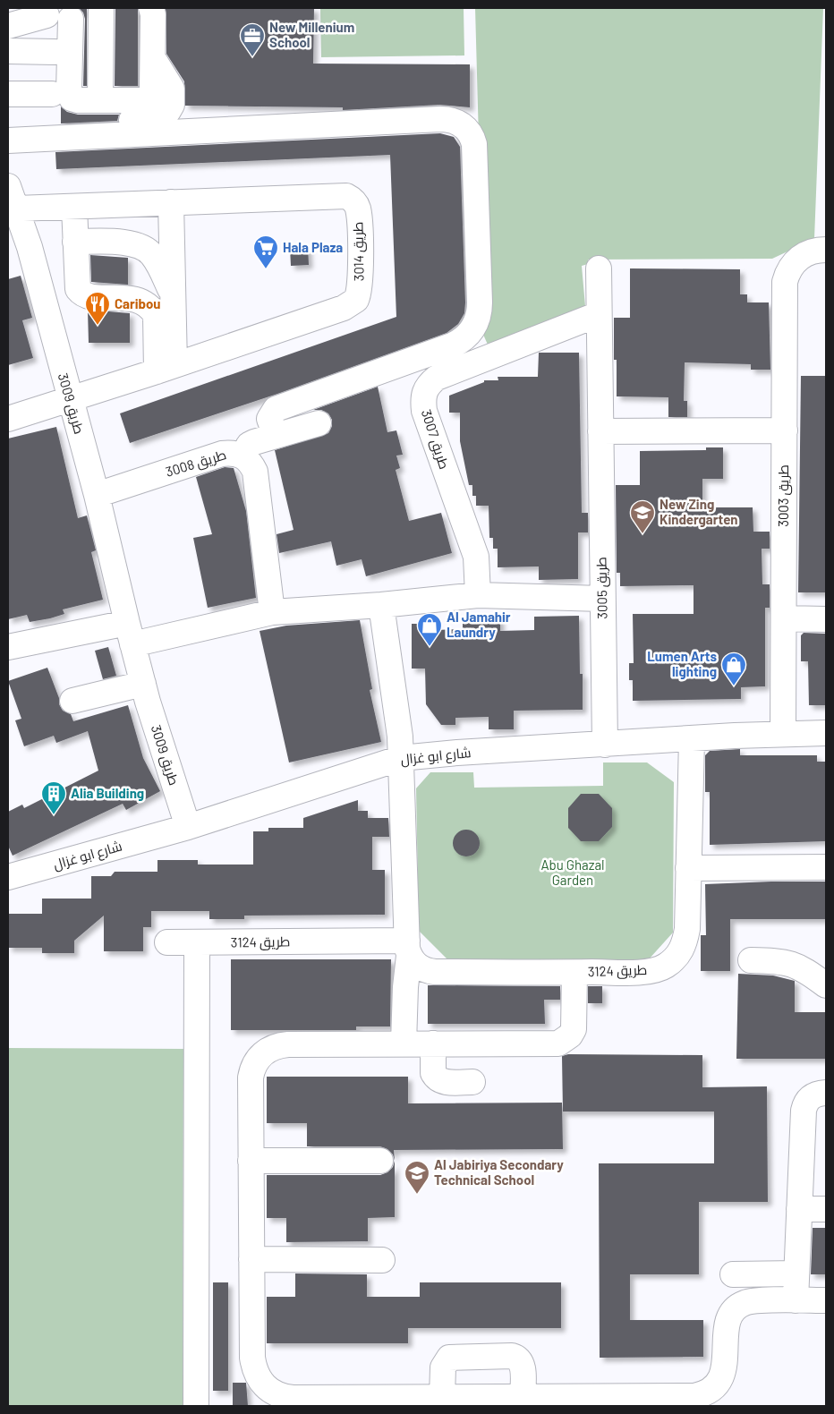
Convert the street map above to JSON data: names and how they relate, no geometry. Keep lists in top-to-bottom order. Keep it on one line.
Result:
{"streets":{"street":["طريق 3014","طريق 3009","طريق 3007","طريق 3008","طريق 3003","طريق 3005","شارع ابو غزال","طريق 3124"]},"crossings":[["طريق 3014","طريق 3009"],["طريق 3009","طريق 3008"],["طريق 3009","شارع ابو غزال"],["طريق 3007","طريق 3005"],["طريق 3003","شارع ابو غزال"],["طريق 3005","شارع ابو غزال"],["شارع ابو غزال","طريق 3124"]],"parks":["Abu Ghazal Garden"],"places":{"office":["New Millenium School"],"supermarket":["Hala Plaza"],"restaurant":["Caribou"],"school or university":["New Zing Kindergarten","Al Jabiriya Secondary Technical School"],"shop":["Al Jamahir Laundry","Lumen Arts lighting"],"building":["Alia Building"]}}
